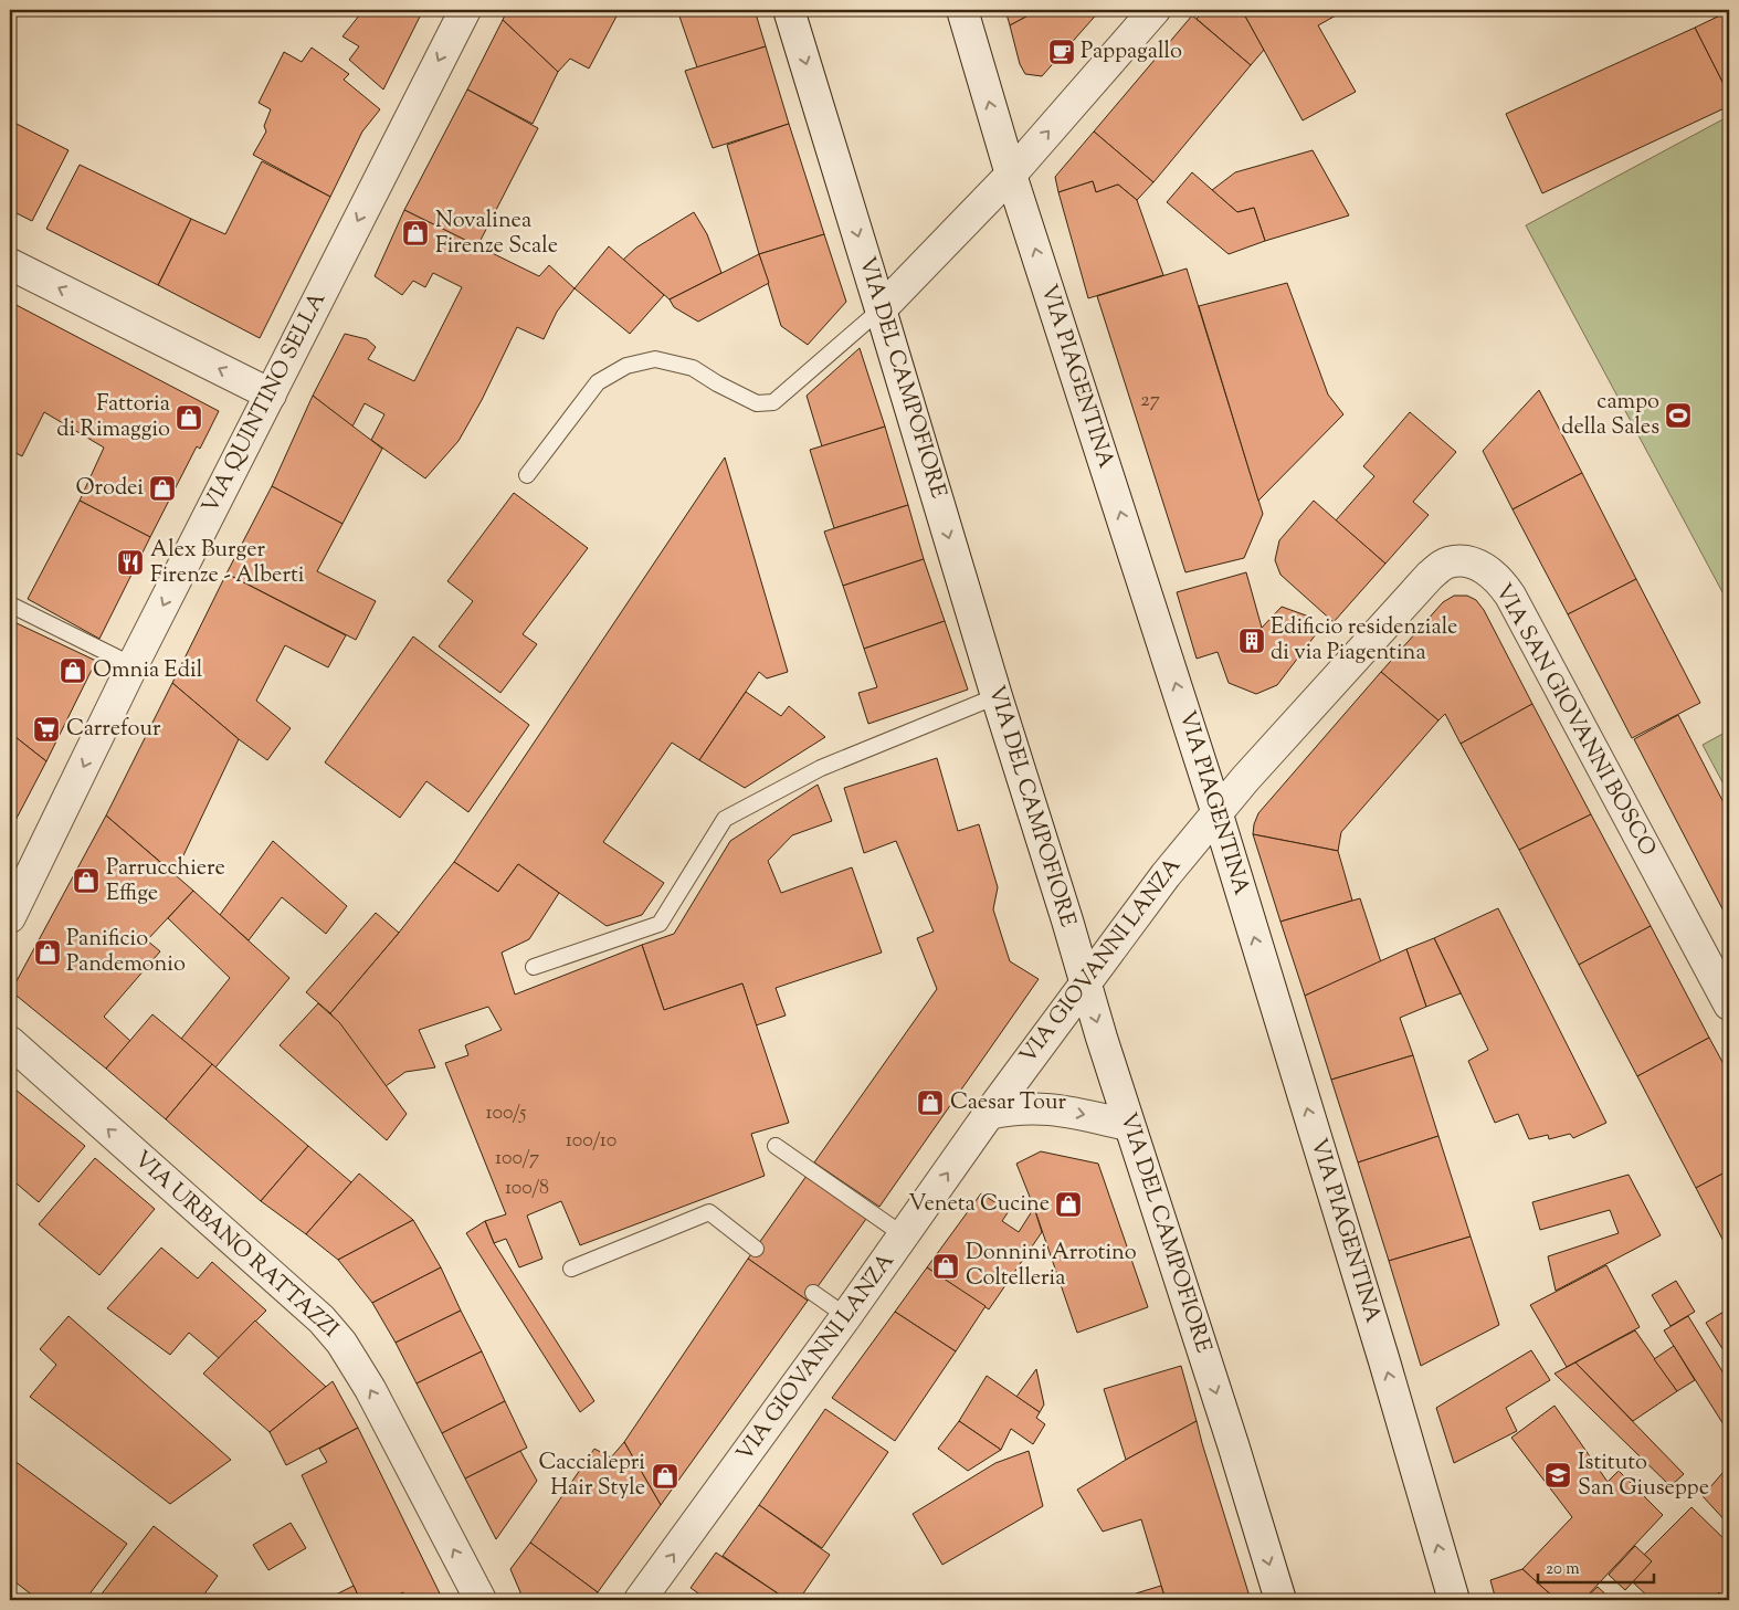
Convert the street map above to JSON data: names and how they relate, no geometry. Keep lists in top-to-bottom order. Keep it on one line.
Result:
{"streets":{"street":["VIA PIAGENTINA","VIA DEL CAMPOFIORE","VIA QUINTINO SELLA","VIA SAN GIOVANNI BOSCO","VIA GIOVANNI LANZA","VIA URBANO RATTAZZI"]},"crossings":[["VIA PIAGENTINA","VIA SAN GIOVANNI BOSCO"],["VIA PIAGENTINA","VIA GIOVANNI LANZA"],["VIA DEL CAMPOFIORE","VIA GIOVANNI LANZA"],["VIA SAN GIOVANNI BOSCO","VIA GIOVANNI LANZA"]],"one_way":["VIA PIAGENTINA","VIA DEL CAMPOFIORE","VIA QUINTINO SELLA","VIA GIOVANNI LANZA","VIA URBANO RATTAZZI"],"places":{"cafe":["Pappagallo"],"shop":["Novalinea Firenze Scale","Fattoria di Rimaggio","Orodei","Omnia Edil","Parrucchiere Effige","Panificio Pandemonio","Caesar Tour","Veneta Cucine","Donnini Arrotino Coltelleria","Caccialepri Hair Style"],"sports":["campo della Sales"],"restaurant":["Alex Burger Firenze - Alberti"],"building":["Edificio residenziale di via Piagentina"],"supermarket":["Carrefour"],"school or university":["Istituto San Giuseppe"]},"house_numbers":["27","100/5","100/10","100/7","100/8"],"scale_bar":"20 m"}
